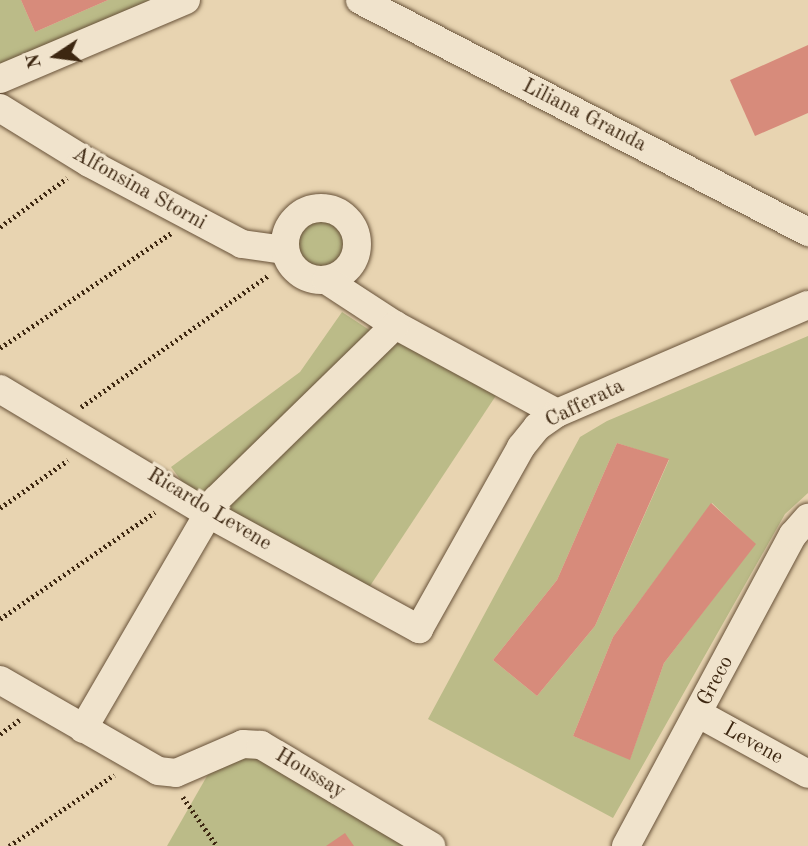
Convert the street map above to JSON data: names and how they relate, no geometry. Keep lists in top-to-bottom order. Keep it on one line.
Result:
{"streets":{"street":["Liliana Granda","Alfonsina Storni","Cafferata","Ricardo Levene","Greco","Levene","Houssay"]},"crossings":[["Alfonsina Storni","Cafferata"],["Cafferata","Ricardo Levene"],["Greco","Levene"]],"north":"left"}
